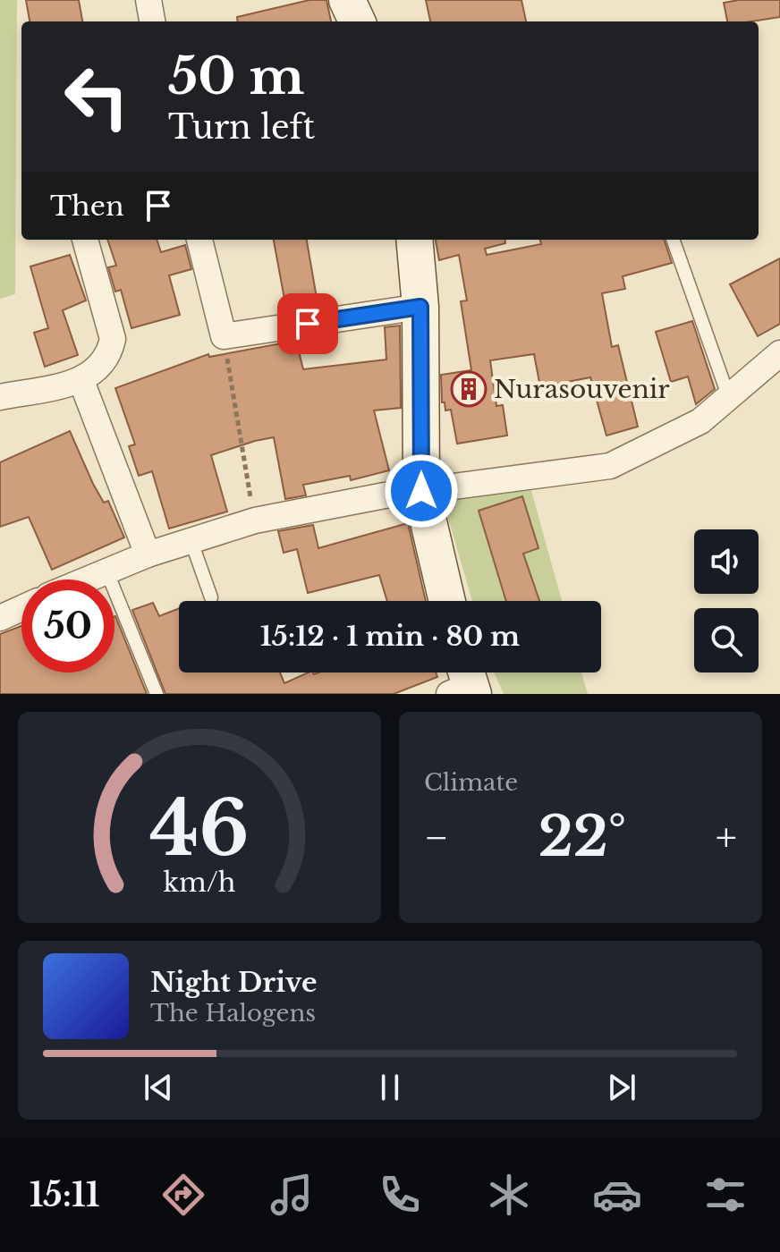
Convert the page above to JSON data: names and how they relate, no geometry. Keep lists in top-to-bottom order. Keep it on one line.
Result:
{"places":{"building":["Nurasouvenir"]},"page":{"turn":["50 m","Turn left"],"then":"Then","limit":"50","trip":"15:12 · 1 min · 80 m","tile":"Climate","heat":["−","22°","+"],"song":["Night Drive","The Halogens"],"tabs":"15:11","gauge":["46","km/h"]}}
